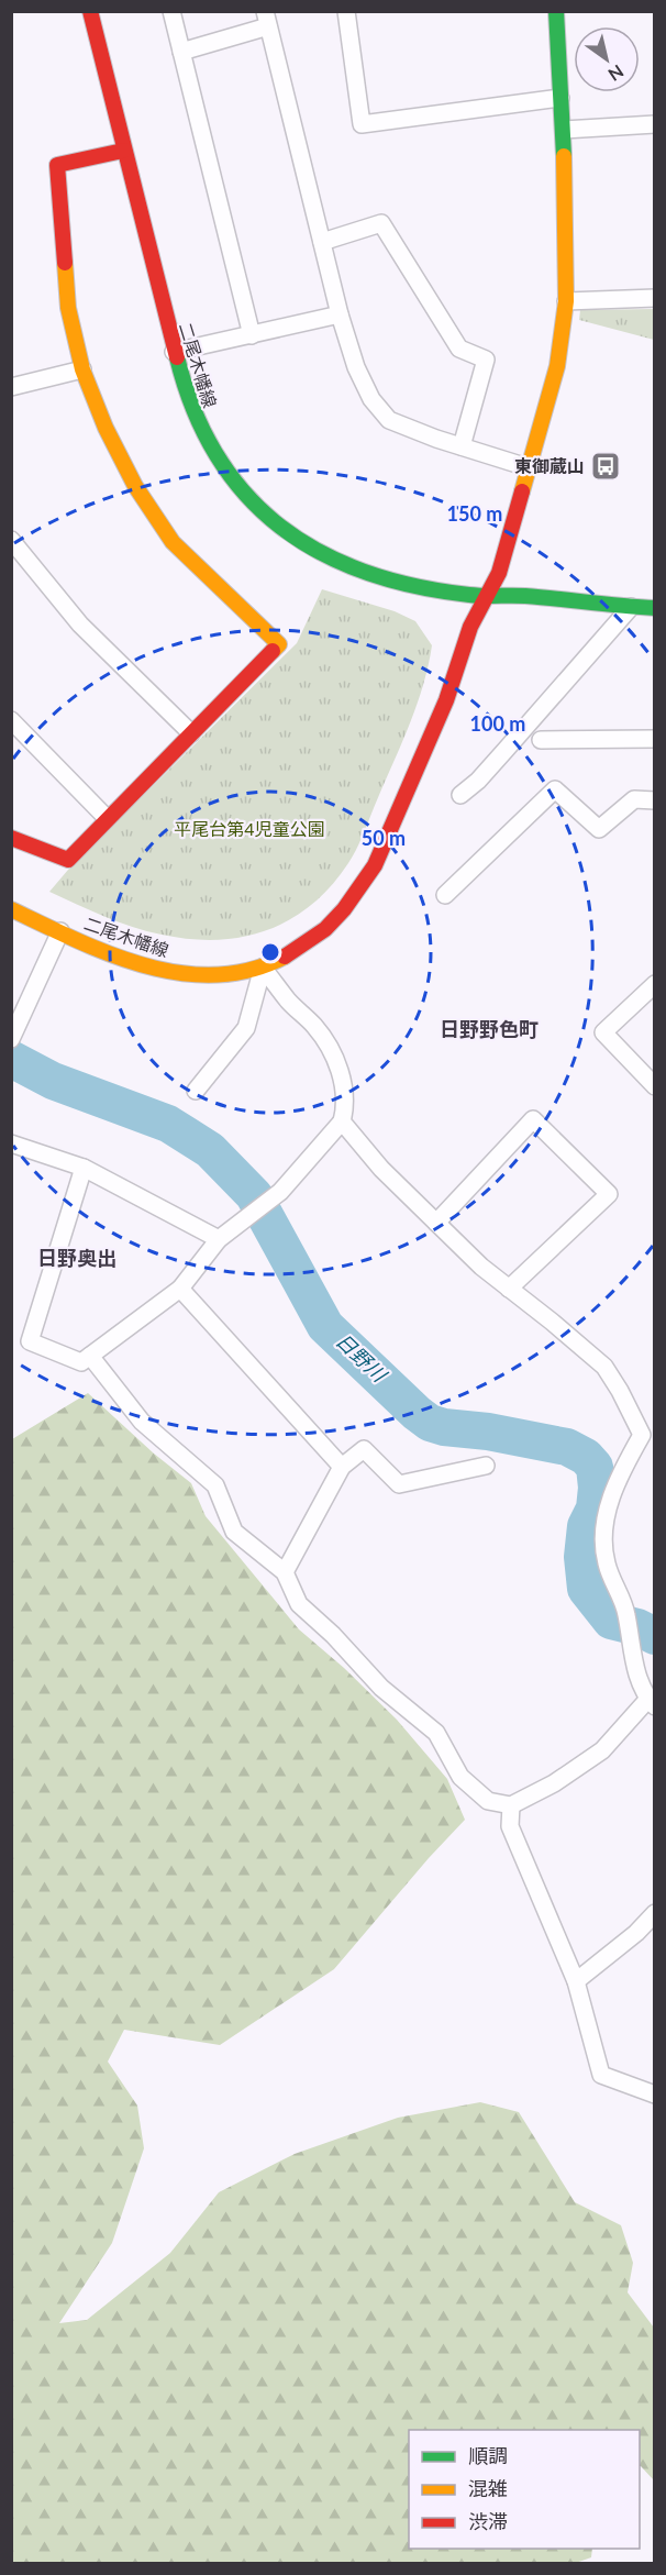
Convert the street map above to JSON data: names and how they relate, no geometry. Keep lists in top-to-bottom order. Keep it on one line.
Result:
{"streets":{"main road":["二尾木幡線"]},"districts":["日野野色町","日野奥出"],"water":["日野川"],"parks":["平尾台第4児童公園"],"places":{"bus stop":["東御蔵山"]},"legend":["順調","混雑","渋滞"],"north":"bottom right","rings":["150 m","100 m","50 m"]}
